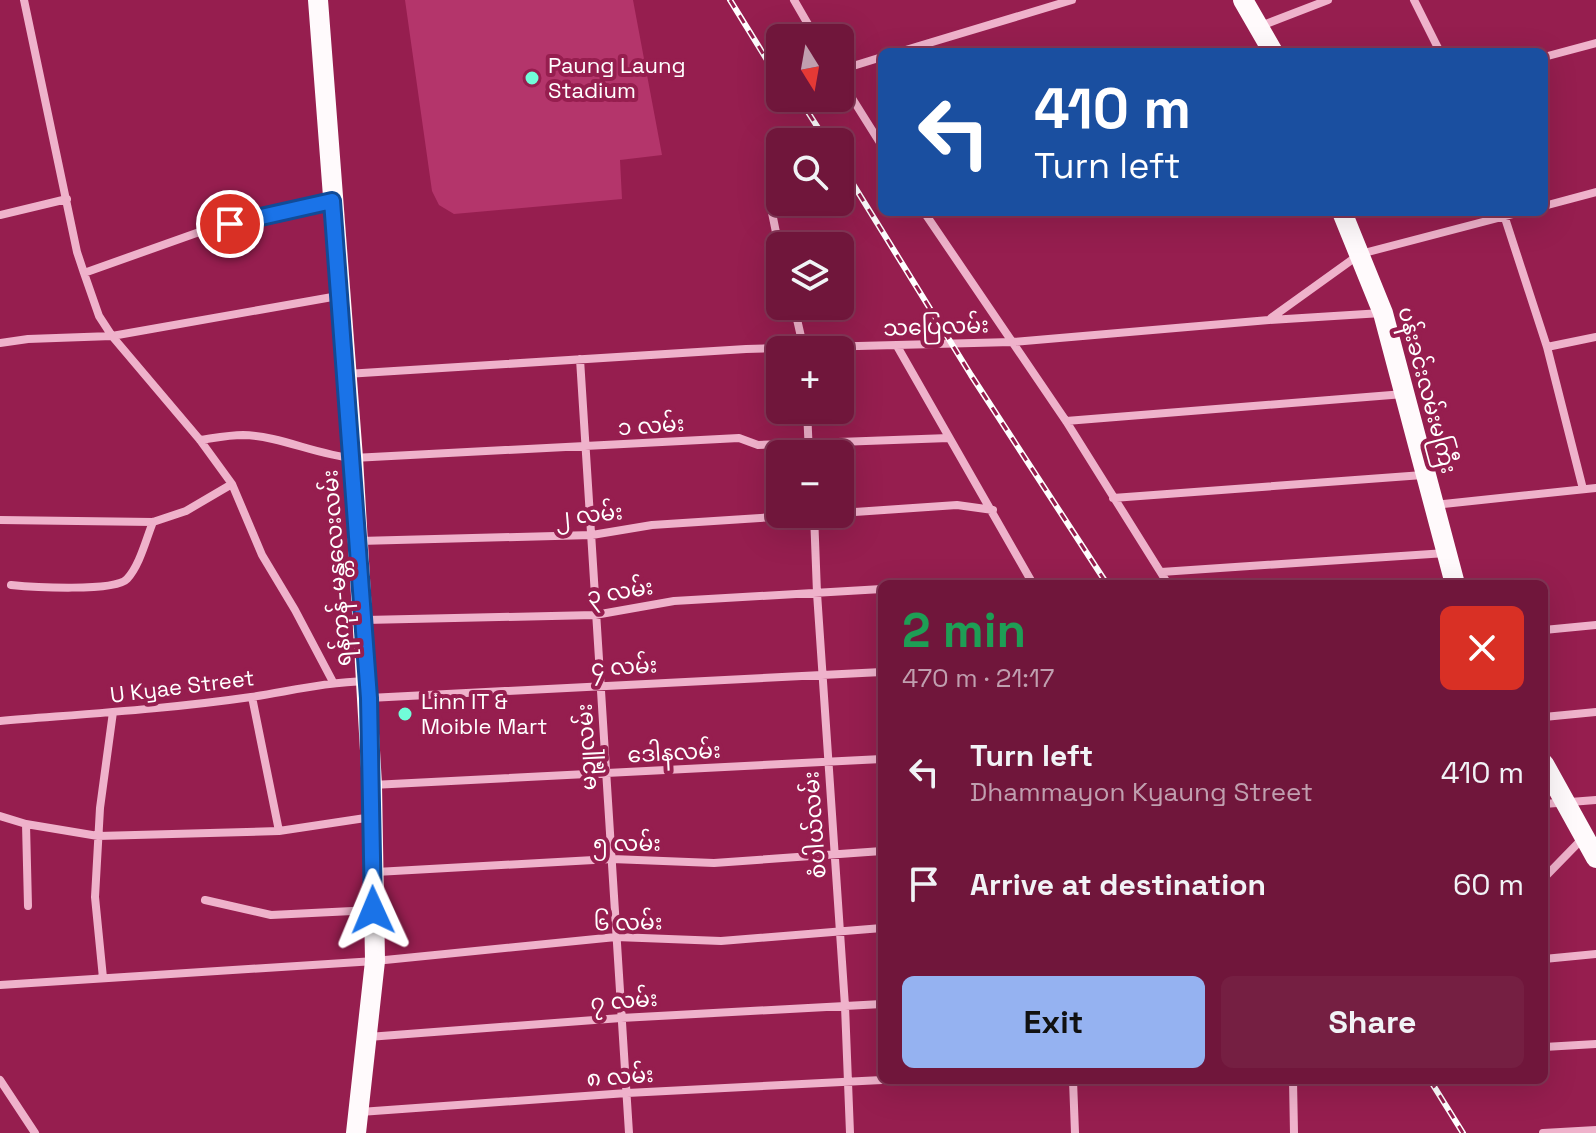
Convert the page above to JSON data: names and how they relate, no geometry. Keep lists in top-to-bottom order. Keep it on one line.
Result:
{"streets":{"main road":["ပန်းခင်းလမ်းမကြီး","ရန်ကုန်-မန္တလေးလမ်း"],"street":["သပြေလမ်း","၁ လမ်း","၂ လမ်း","၃ လမ်း","၄ လမ်း","U Kyae Street","မဉ္ဇူလမ်း","ဒေါနလမ်း","စံပါယ်လမ်း","၅ လမ်း","၆ လမ်း","၇ လမ်း","၈ လမ်း"]},"crossings":[["သပြေလမ်း","ပန်းခင်းလမ်းမကြီး"],["သပြေလမ်း","ရန်ကုန်-မန္တလေးလမ်း"],["သပြေလမ်း","မဉ္ဇူလမ်း"],["၁ လမ်း","ရန်ကုန်-မန္တလေးလမ်း"],["၁ လမ်း","မဉ္ဇူလမ်း"],["၂ လမ်း","ရန်ကုန်-မန္တလေးလမ်း"],["၂ လမ်း","မဉ္ဇူလမ်း"],["ရန်ကုန်-မန္တလေးလမ်း","၃ လမ်း"],["ရန်ကုန်-မန္တလေးလမ်း","၄ လမ်း"],["ရန်ကုန်-မန္တလေးလမ်း","U Kyae Street"],["ရန်ကုန်-မန္တလေးလမ်း","ဒေါနလမ်း"],["ရန်ကုန်-မန္တလေးလမ်း","၅ လမ်း"],["ရန်ကုန်-မန္တလေးလမ်း","၆ လမ်း"],["ရန်ကုန်-မန္တလေးလမ်း","၇ လမ်း"],["ရန်ကုန်-မန္တလေးလမ်း","၈ လမ်း"],["၃ လမ်း","မဉ္ဇူလမ်း"],["၃ လမ်း","စံပါယ်လမ်း"],["၄ လမ်း","U Kyae Street"],["၄ လမ်း","မဉ္ဇူလမ်း"],["၄ လမ်း","စံပါယ်လမ်း"],["မဉ္ဇူလမ်း","ဒေါနလမ်း"],["မဉ္ဇူလမ်း","၅ လမ်း"],["မဉ္ဇူလမ်း","၆ လမ်း"],["မဉ္ဇူလမ်း","၇ လမ်း"],["မဉ္ဇူလမ်း","၈ လမ်း"],["ဒေါနလမ်း","စံပါယ်လမ်း"],["စံပါယ်လမ်း","၅ လမ်း"],["စံပါယ်လမ်း","၆ လမ်း"],["စံပါယ်လမ်း","၇ လမ်း"],["စံပါယ်လမ်း","၈ လမ်း"]],"places":["Paung Laung Stadium","Linn IT & Moible Mart"],"north":"bottom","page":{"map_buttons":["+","−"],"turn":["410 m","Turn left"],"heading":["2 min","470 m · 21:17"],"list":[{"name":"Turn left","note":"Dhammayon Kyaung Street","value":"410 m"},{"name":"Arrive at destination","value":"60 m"}],"buttons":["Exit","Share"]}}
